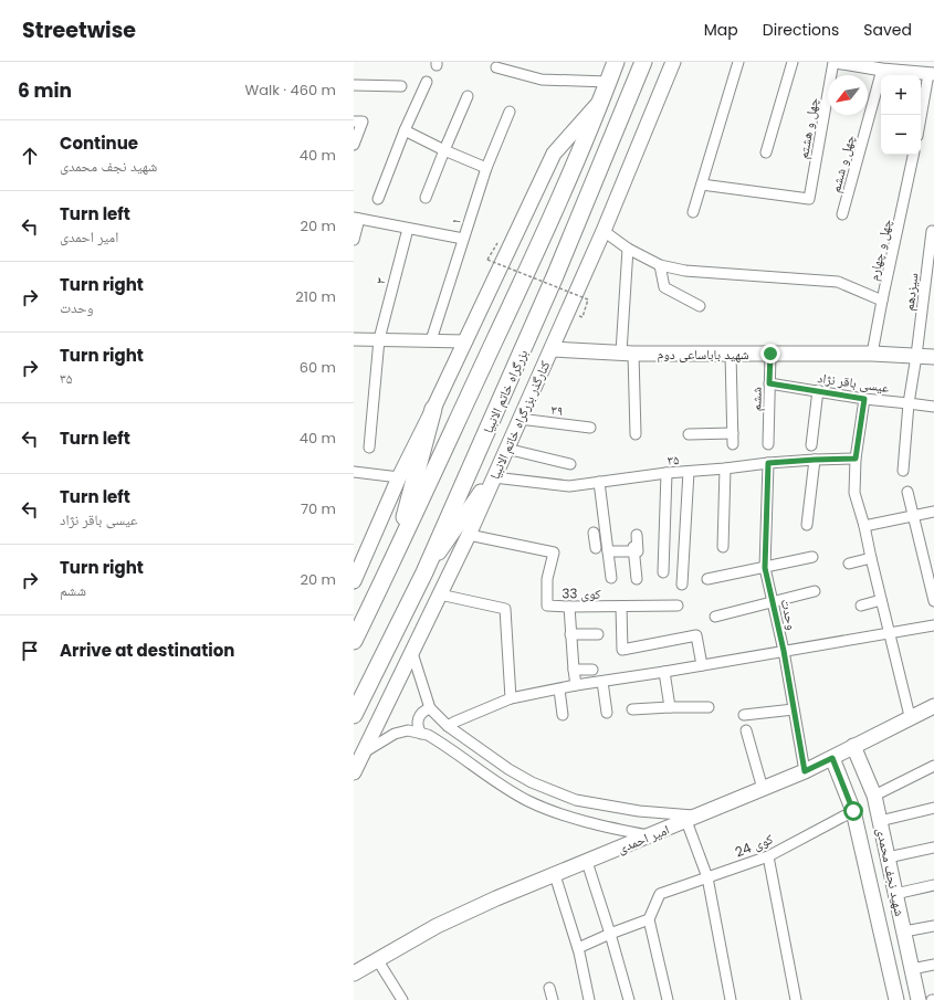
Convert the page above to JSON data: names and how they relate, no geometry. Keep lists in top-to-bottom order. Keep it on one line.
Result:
{"streets":{"highway":["بزرگراه خاتم الانبیا"],"main road":["شهید باباساعی دوم","کنارگذر بزرگراه خاتم الانبیا","امیر احمدی","شهید نجف محمدی"],"street":["چهل و هشتم","چهل و ششم","۱","چهل و چهارم","۳","سیزدهم","عیسی باقر نژاد","ششم","۳۹","۳۵","کوی 33","وحدت","کوی 24"]},"crossings":[["چهل و چهارم","شهید باباساعی دوم"],["سیزدهم","شهید باباساعی دوم"],["سیزدهم","عیسی باقر نژاد"],["شهید باباساعی دوم","ششم"],["شهید باباساعی دوم","کنارگذر بزرگراه خاتم الانبیا"],["عیسی باقر نژاد","ششم"],["۳۹","کنارگذر بزرگراه خاتم الانبیا"],["کنارگذر بزرگراه خاتم الانبیا","۳۵"],["کنارگذر بزرگراه خاتم الانبیا","کوی 33"],["۳۵","وحدت"],["وحدت","امیر احمدی"],["امیر احمدی","شهید نجف محمدی"],["کوی 24","شهید نجف محمدی"]],"north":"bottom left","page":{"header":"Streetwise","nav":["Map","Directions","Saved"],"heading":["6 min","Walk · 460 m"],"map_buttons":["+","−"],"list":[["Continue","شهید نجف محمدی","40 m"],["Turn left","امیر احمدی","20 m"],["Turn right","وحدت","210 m"],["Turn right","۳۵","60 m"],["Turn left","40 m"],["Turn left","عیسی باقر نژاد","70 m"],["Turn right","ششم","20 m"],"Arrive at destination"]}}
